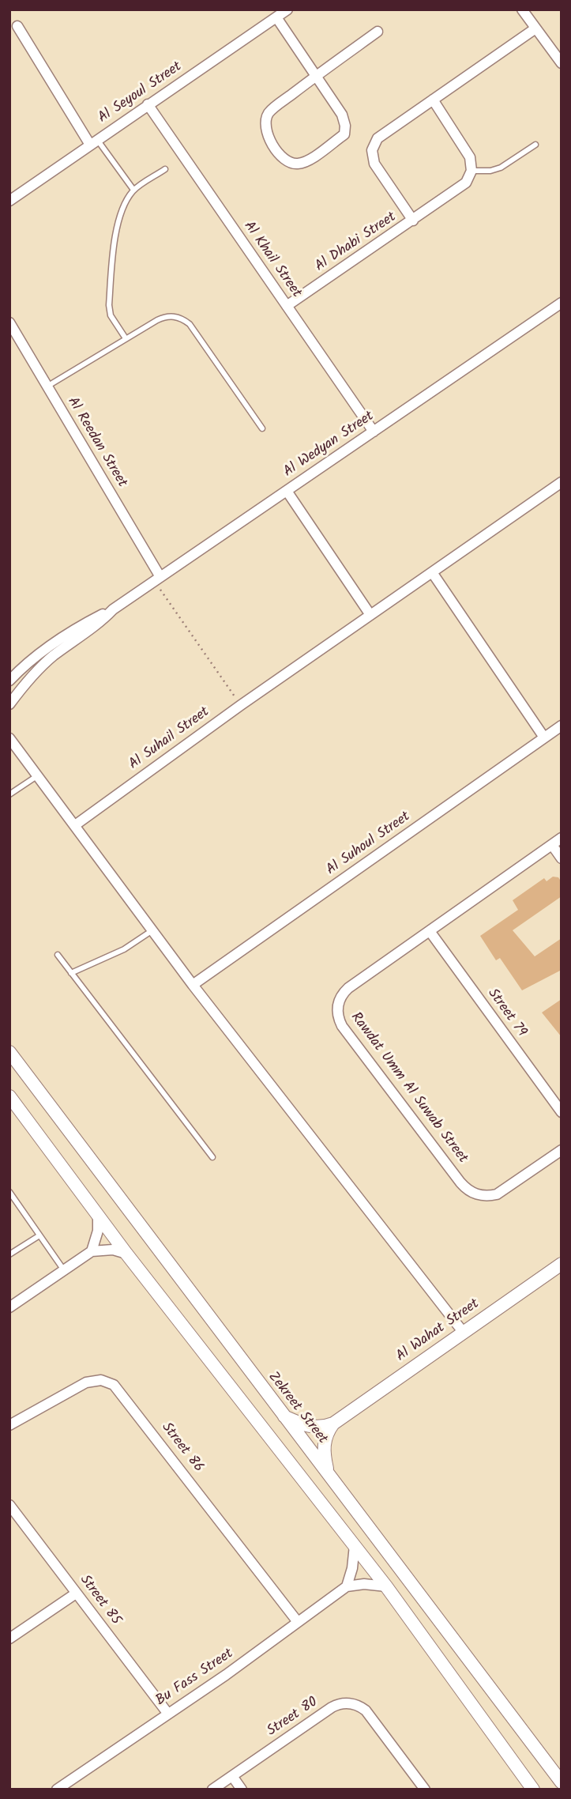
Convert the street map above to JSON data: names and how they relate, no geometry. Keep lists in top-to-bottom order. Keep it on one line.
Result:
{"streets":{"street":["Al Seyoul Street","Al Dhabi Street","Al Khail Street","Al Reedan Street","Al Wedyan Street","Al Suhail Street","Al Suhoul Street","Street 79","Rawdat Umm Al Suwab Street","Al Wahat Street","Zekreet Street","Street 86","Street 85","Bu Fass Street","Street 80"]},"crossings":[["Al Seyoul Street","Al Khail Street"],["Al Dhabi Street","Al Khail Street"],["Al Khail Street","Al Wedyan Street"],["Al Reedan Street","Al Wedyan Street"],["Street 79","Rawdat Umm Al Suwab Street"],["Al Wahat Street","Zekreet Street"],["Street 86","Bu Fass Street"],["Street 85","Bu Fass Street"]]}
